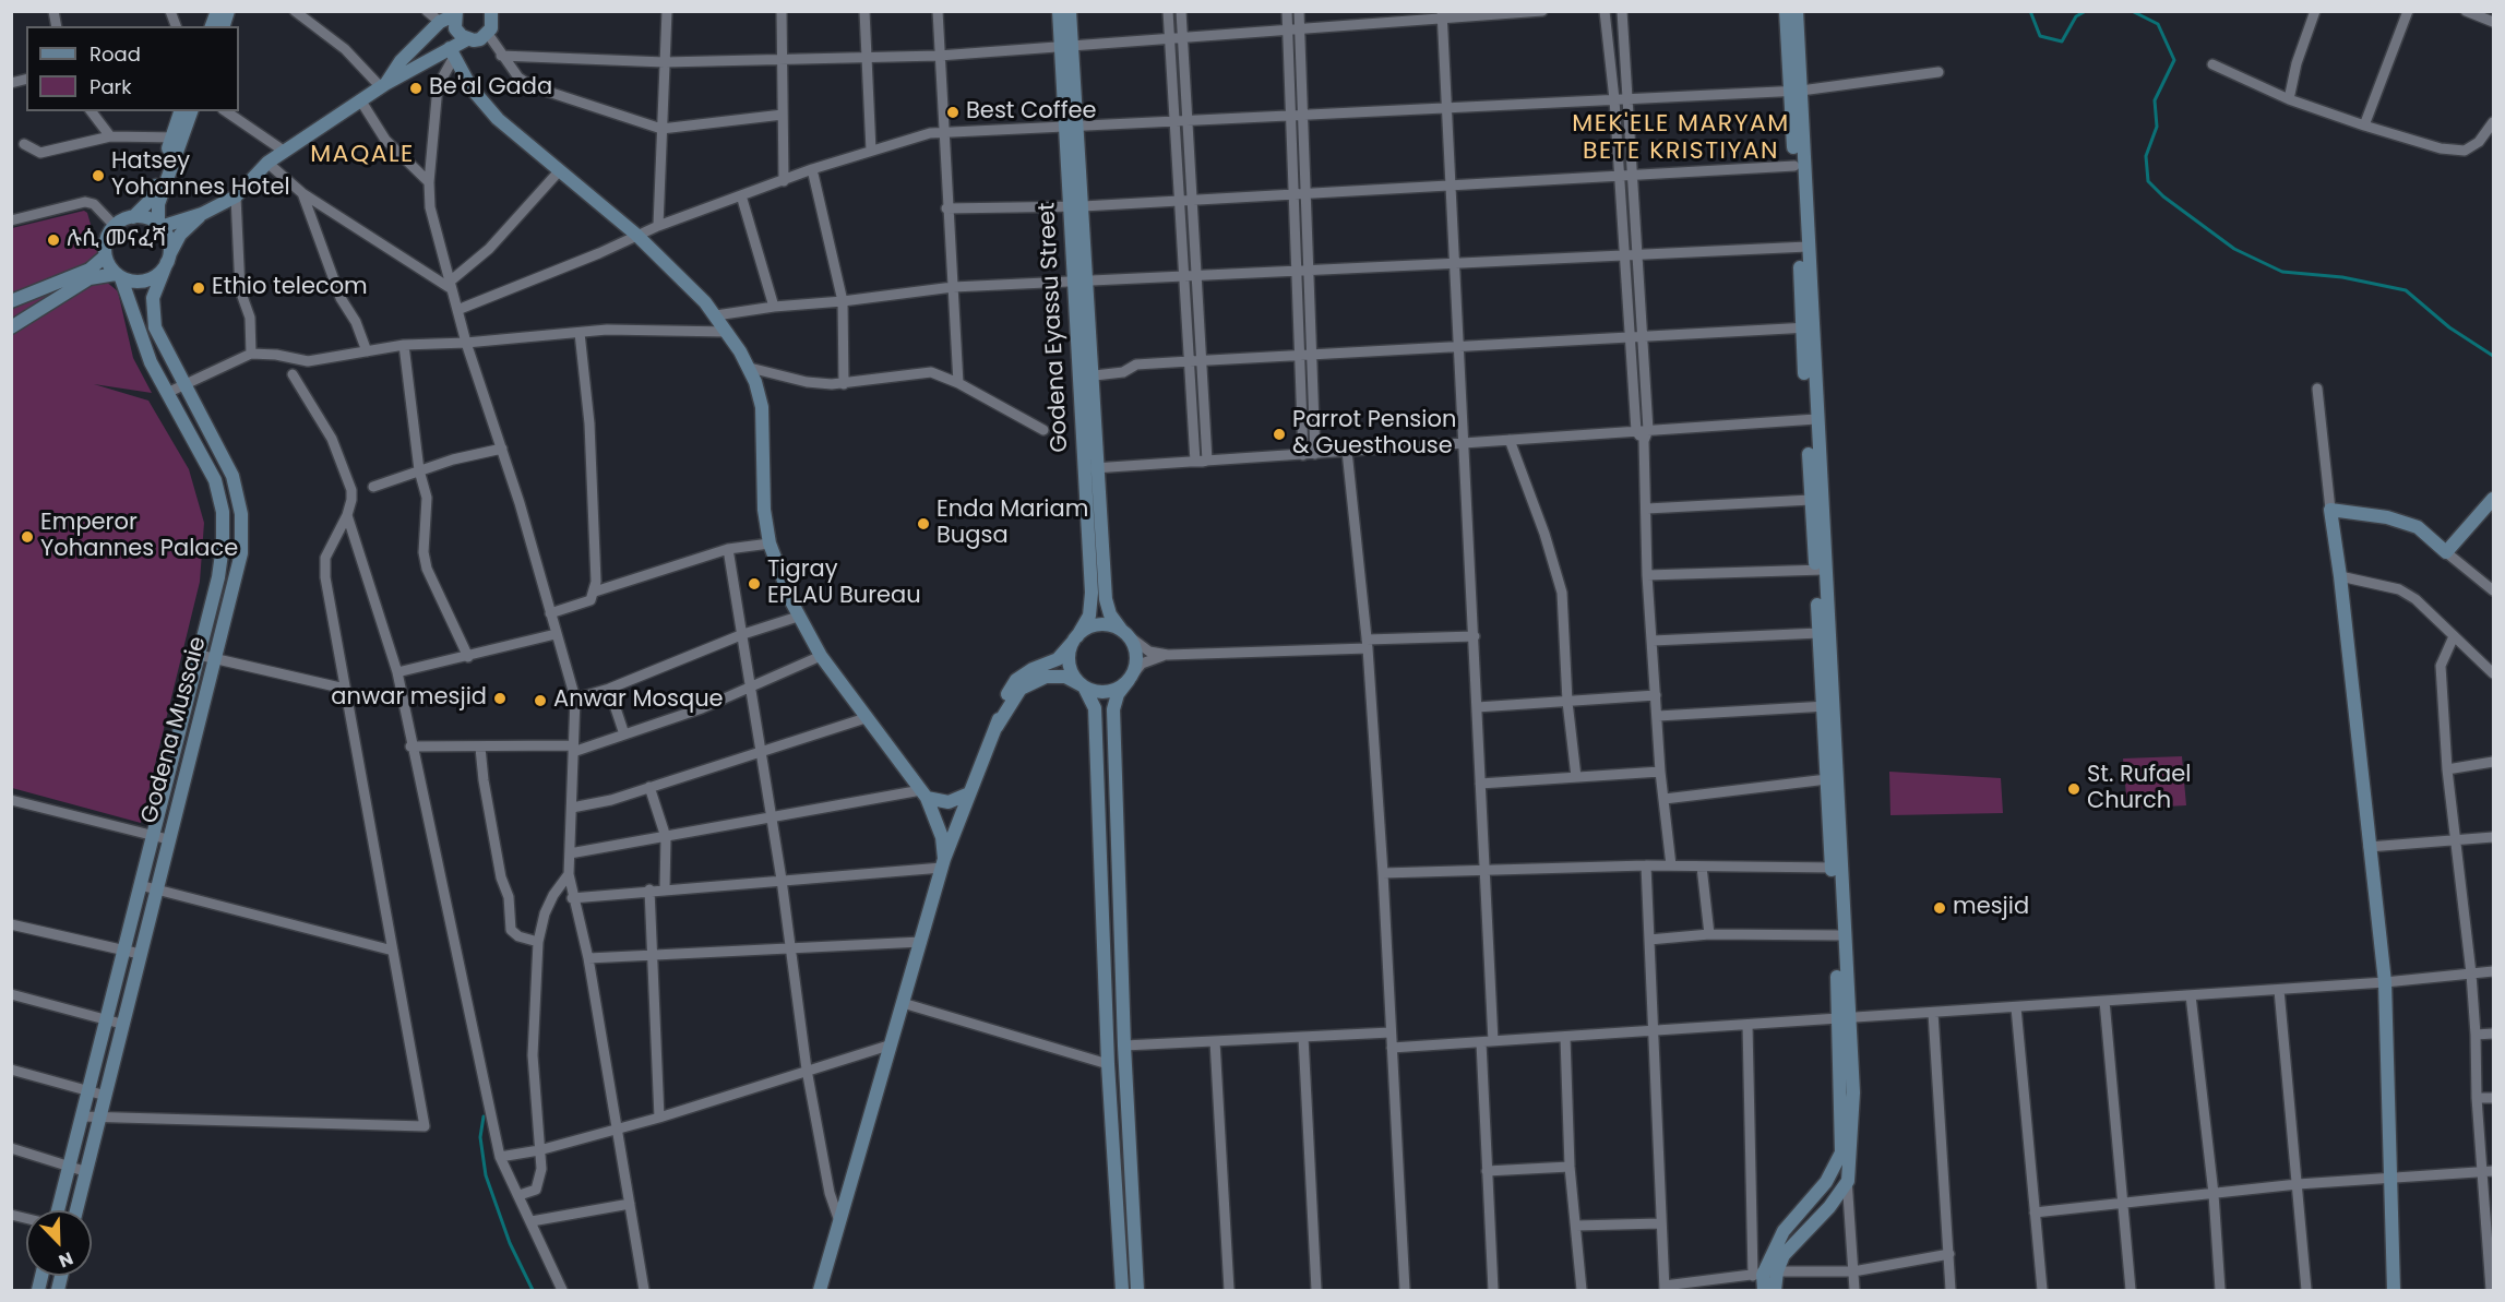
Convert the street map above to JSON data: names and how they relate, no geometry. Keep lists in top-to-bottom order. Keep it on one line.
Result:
{"streets":{"street":["Godena Eyassu Street","Godena Mussaie"]},"districts":["MEK'ELE MARYAM BETE KRISTIYAN","MAQALE"],"places":["Be'al Gada","Best Coffee","Hatsey Yohannes Hotel","ሉሲ መናፈሻ","Ethio telecom","Parrot Pension & Guesthouse","Enda Mariam Bugsa","Emperor Yohannes Palace","Tigray EPLAU Bureau","anwar mesjid","Anwar Mosque","St. Rufael Church","mesjid"],"legend":["Road","Park"],"north":"bottom right"}
